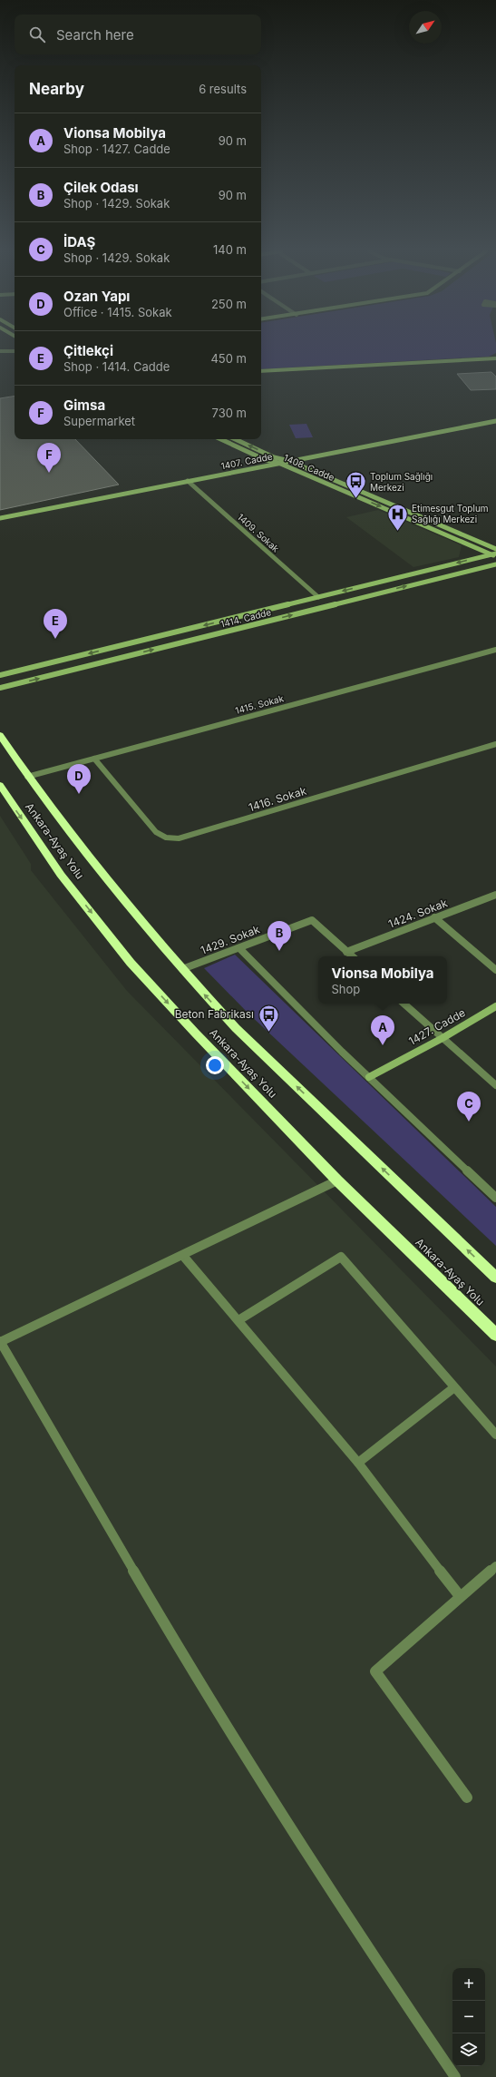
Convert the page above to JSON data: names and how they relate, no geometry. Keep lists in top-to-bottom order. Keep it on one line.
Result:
{"streets":{"highway":["Ankara-Ayaş Yolu"],"main road":["1407. Cadde","1408. Cadde","1414. Cadde","1427. Cadde"],"street":["1409. Sokak","1415. Sokak","1416. Sokak","1424. Sokak","1429. Sokak"]},"crossings":[["1407. Cadde","1408. Cadde"],["1407. Cadde","1409. Sokak"],["1408. Cadde","1414. Cadde"],["1409. Sokak","1414. Cadde"],["1415. Sokak","1416. Sokak"],["1415. Sokak","Ankara-Ayaş Yolu"],["Ankara-Ayaş Yolu","1429. Sokak"],["1424. Sokak","1429. Sokak"]],"places":{"bus stop":["Toplum Sağlığı Merkezi","Beton Fabrikası"],"hospital":["Etimesgut Toplum Sağlığı Merkezi"]},"north":"top right","page":{"search":"Search here","heading":["Nearby","6 results"],"list":[{"mark":"A","name":"Vionsa Mobilya","note":"Shop · 1427. Cadde","value":"90 m"},{"mark":"B","name":"Çilek Odası","note":"Shop · 1429. Sokak","value":"90 m"},{"mark":"C","name":"İDAŞ","note":"Shop · 1429. Sokak","value":"140 m"},{"mark":"D","name":"Ozan Yapı","note":"Office · 1415. Sokak","value":"250 m"},{"mark":"E","name":"Çitlekçi","note":"Shop · 1414. Cadde","value":"450 m"},{"mark":"F","name":"Gimsa","note":"Supermarket","value":"730 m"}],"pins":["F","E","D","B","A","C"],"popup":["Vionsa Mobilya","Shop"],"map_buttons":["+","−"]}}
